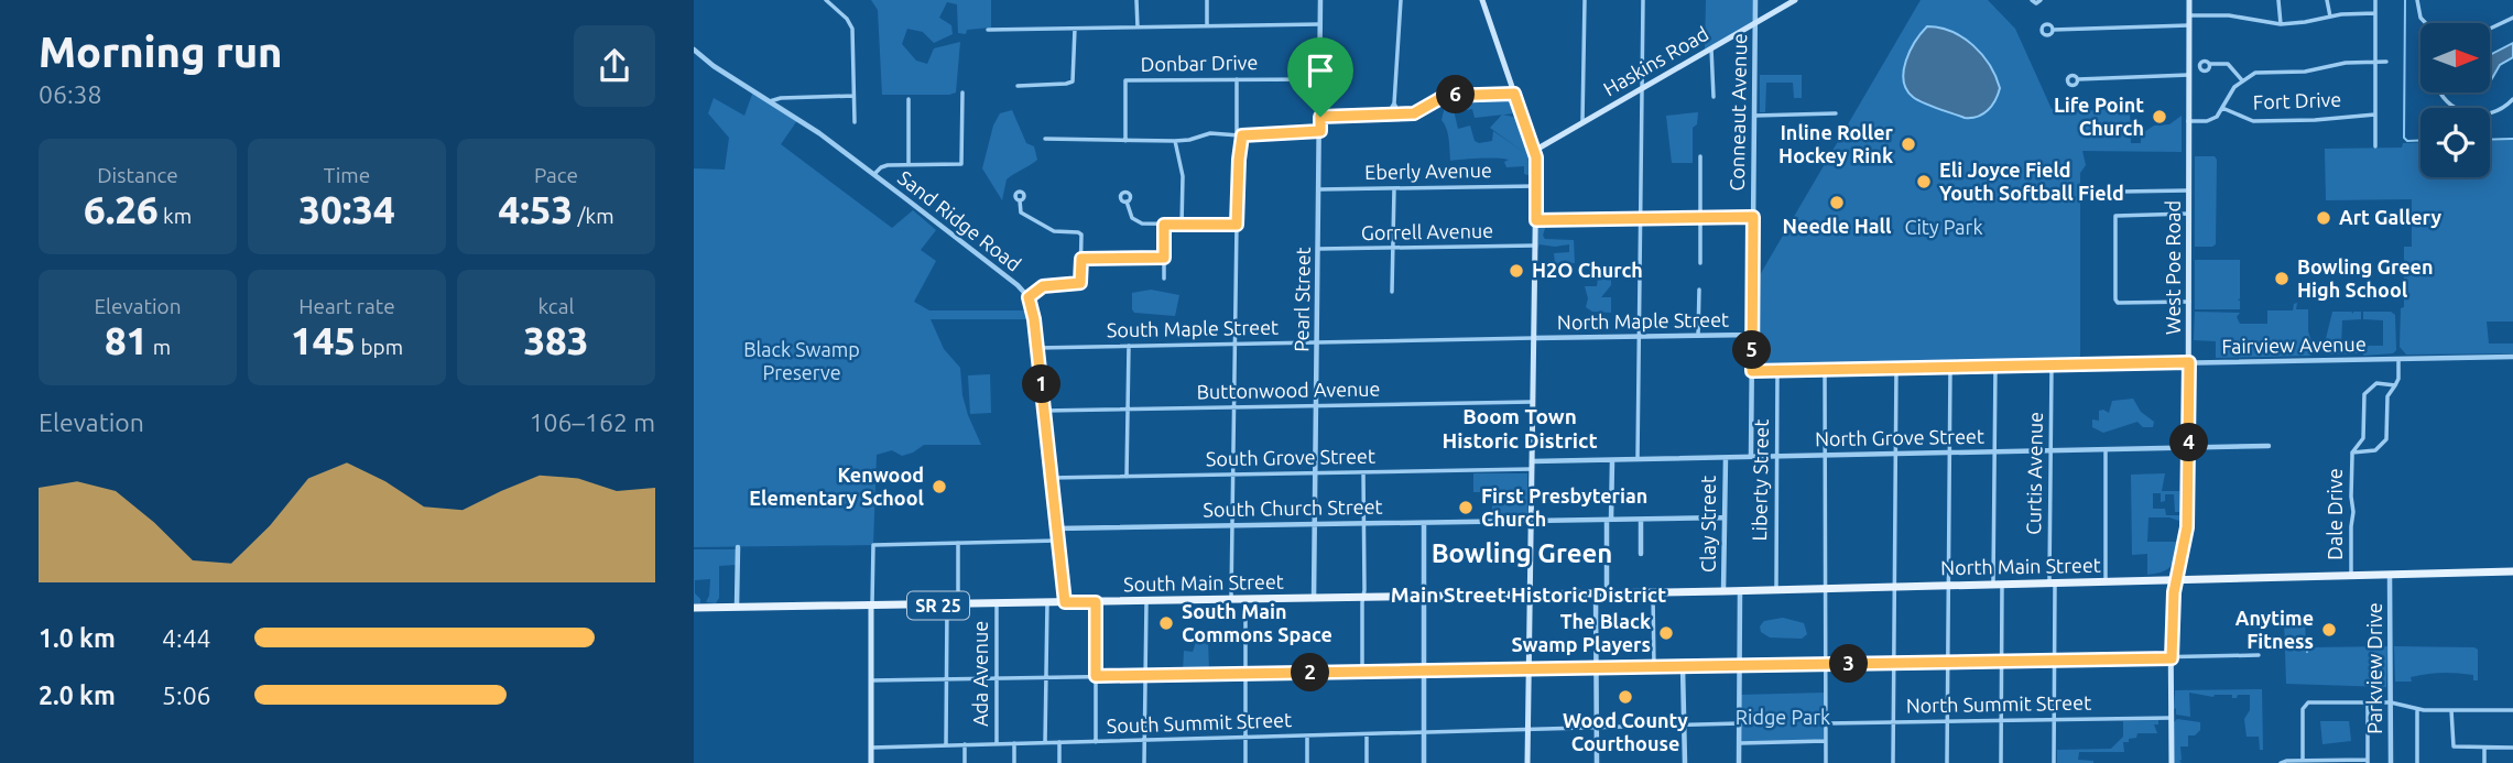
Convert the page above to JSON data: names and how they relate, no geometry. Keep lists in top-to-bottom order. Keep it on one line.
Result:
{"streets":{"main road":["Haskins Road","West Poe Road","North Main Street","South Main Street","SR 25"],"street":["Donbar Drive","Fort Drive","Conneaut Avenue","Eberly Avenue","Sand Ridge Road","Gorrell Avenue","Pearl Street","North Maple Street","South Maple Street","Fairview Avenue","Buttonwood Avenue","North Grove Street","South Grove Street","Curtis Avenue","Liberty Street","South Church Street","Dale Drive","Clay Street","Parkview Drive","Ada Avenue","North Summit Street","South Summit Street"]},"crossings":[["Haskins Road","Conneaut Avenue"],["Donbar Drive","Pearl Street"],["Conneaut Avenue","North Maple Street"],["Conneaut Avenue","Fairview Avenue"],["Conneaut Avenue","North Grove Street"],["Eberly Avenue","Pearl Street"],["Sand Ridge Road","South Maple Street"],["Sand Ridge Road","Buttonwood Avenue"],["Sand Ridge Road","South Grove Street"],["Sand Ridge Road","South Church Street"],["Sand Ridge Road","South Main Street"],["Gorrell Avenue","Pearl Street"],["West Poe Road","Fairview Avenue"],["West Poe Road","North Grove Street"],["West Poe Road","North Main Street"],["West Poe Road","North Summit Street"],["Pearl Street","South Maple Street"],["Pearl Street","Buttonwood Avenue"],["Pearl Street","South Grove Street"],["Pearl Street","South Church Street"],["Pearl Street","South Main Street"],["North Maple Street","South Maple Street"],["Fairview Avenue","Curtis Avenue"],["Fairview Avenue","Liberty Street"],["Fairview Avenue","Dale Drive"],["North Grove Street","South Grove Street"],["North Grove Street","Curtis Avenue"],["North Grove Street","Liberty Street"],["North Grove Street","Clay Street"],["Curtis Avenue","North Main Street"],["Curtis Avenue","North Summit Street"],["Liberty Street","North Main Street"],["South Church Street","Clay Street"],["Dale Drive","North Main Street"],["Clay Street","North Main Street"],["North Main Street","South Main Street"],["North Main Street","Parkview Drive"],["South Main Street","Ada Avenue"],["Ada Avenue","South Summit Street"]],"districts":["Boom Town Historic District","Bowling Green","Main Street Historic District"],"parks":["City Park","Black Swamp Preserve","Ridge Park"],"places":["Life Point Church","Inline Roller Hockey Rink","Eli Joyce Field Youth Softball Field","Needle Hall","Art Gallery","H2O Church","Bowling Green High School","Kenwood Elementary School","First Presbyterian Church","South Main Commons Space","Anytime Fitness","The Black Swamp Players","Wood County Courthouse"],"north":"right","page":{"heading":["Morning run","06:38"],"pins":["6","5","1","4","3","2"],"stats":[["Distance","6.26 km"],["Time","30:34"],["Pace","4:53 /km"],["Elevation","81 m"],["Heart rate","145 bpm"],["kcal","383"]],"chart":["Elevation","106–162 m"],"list":[{"name":"1.0 km","note":"4:44"},{"name":"2.0 km","note":"5:06"}]}}
